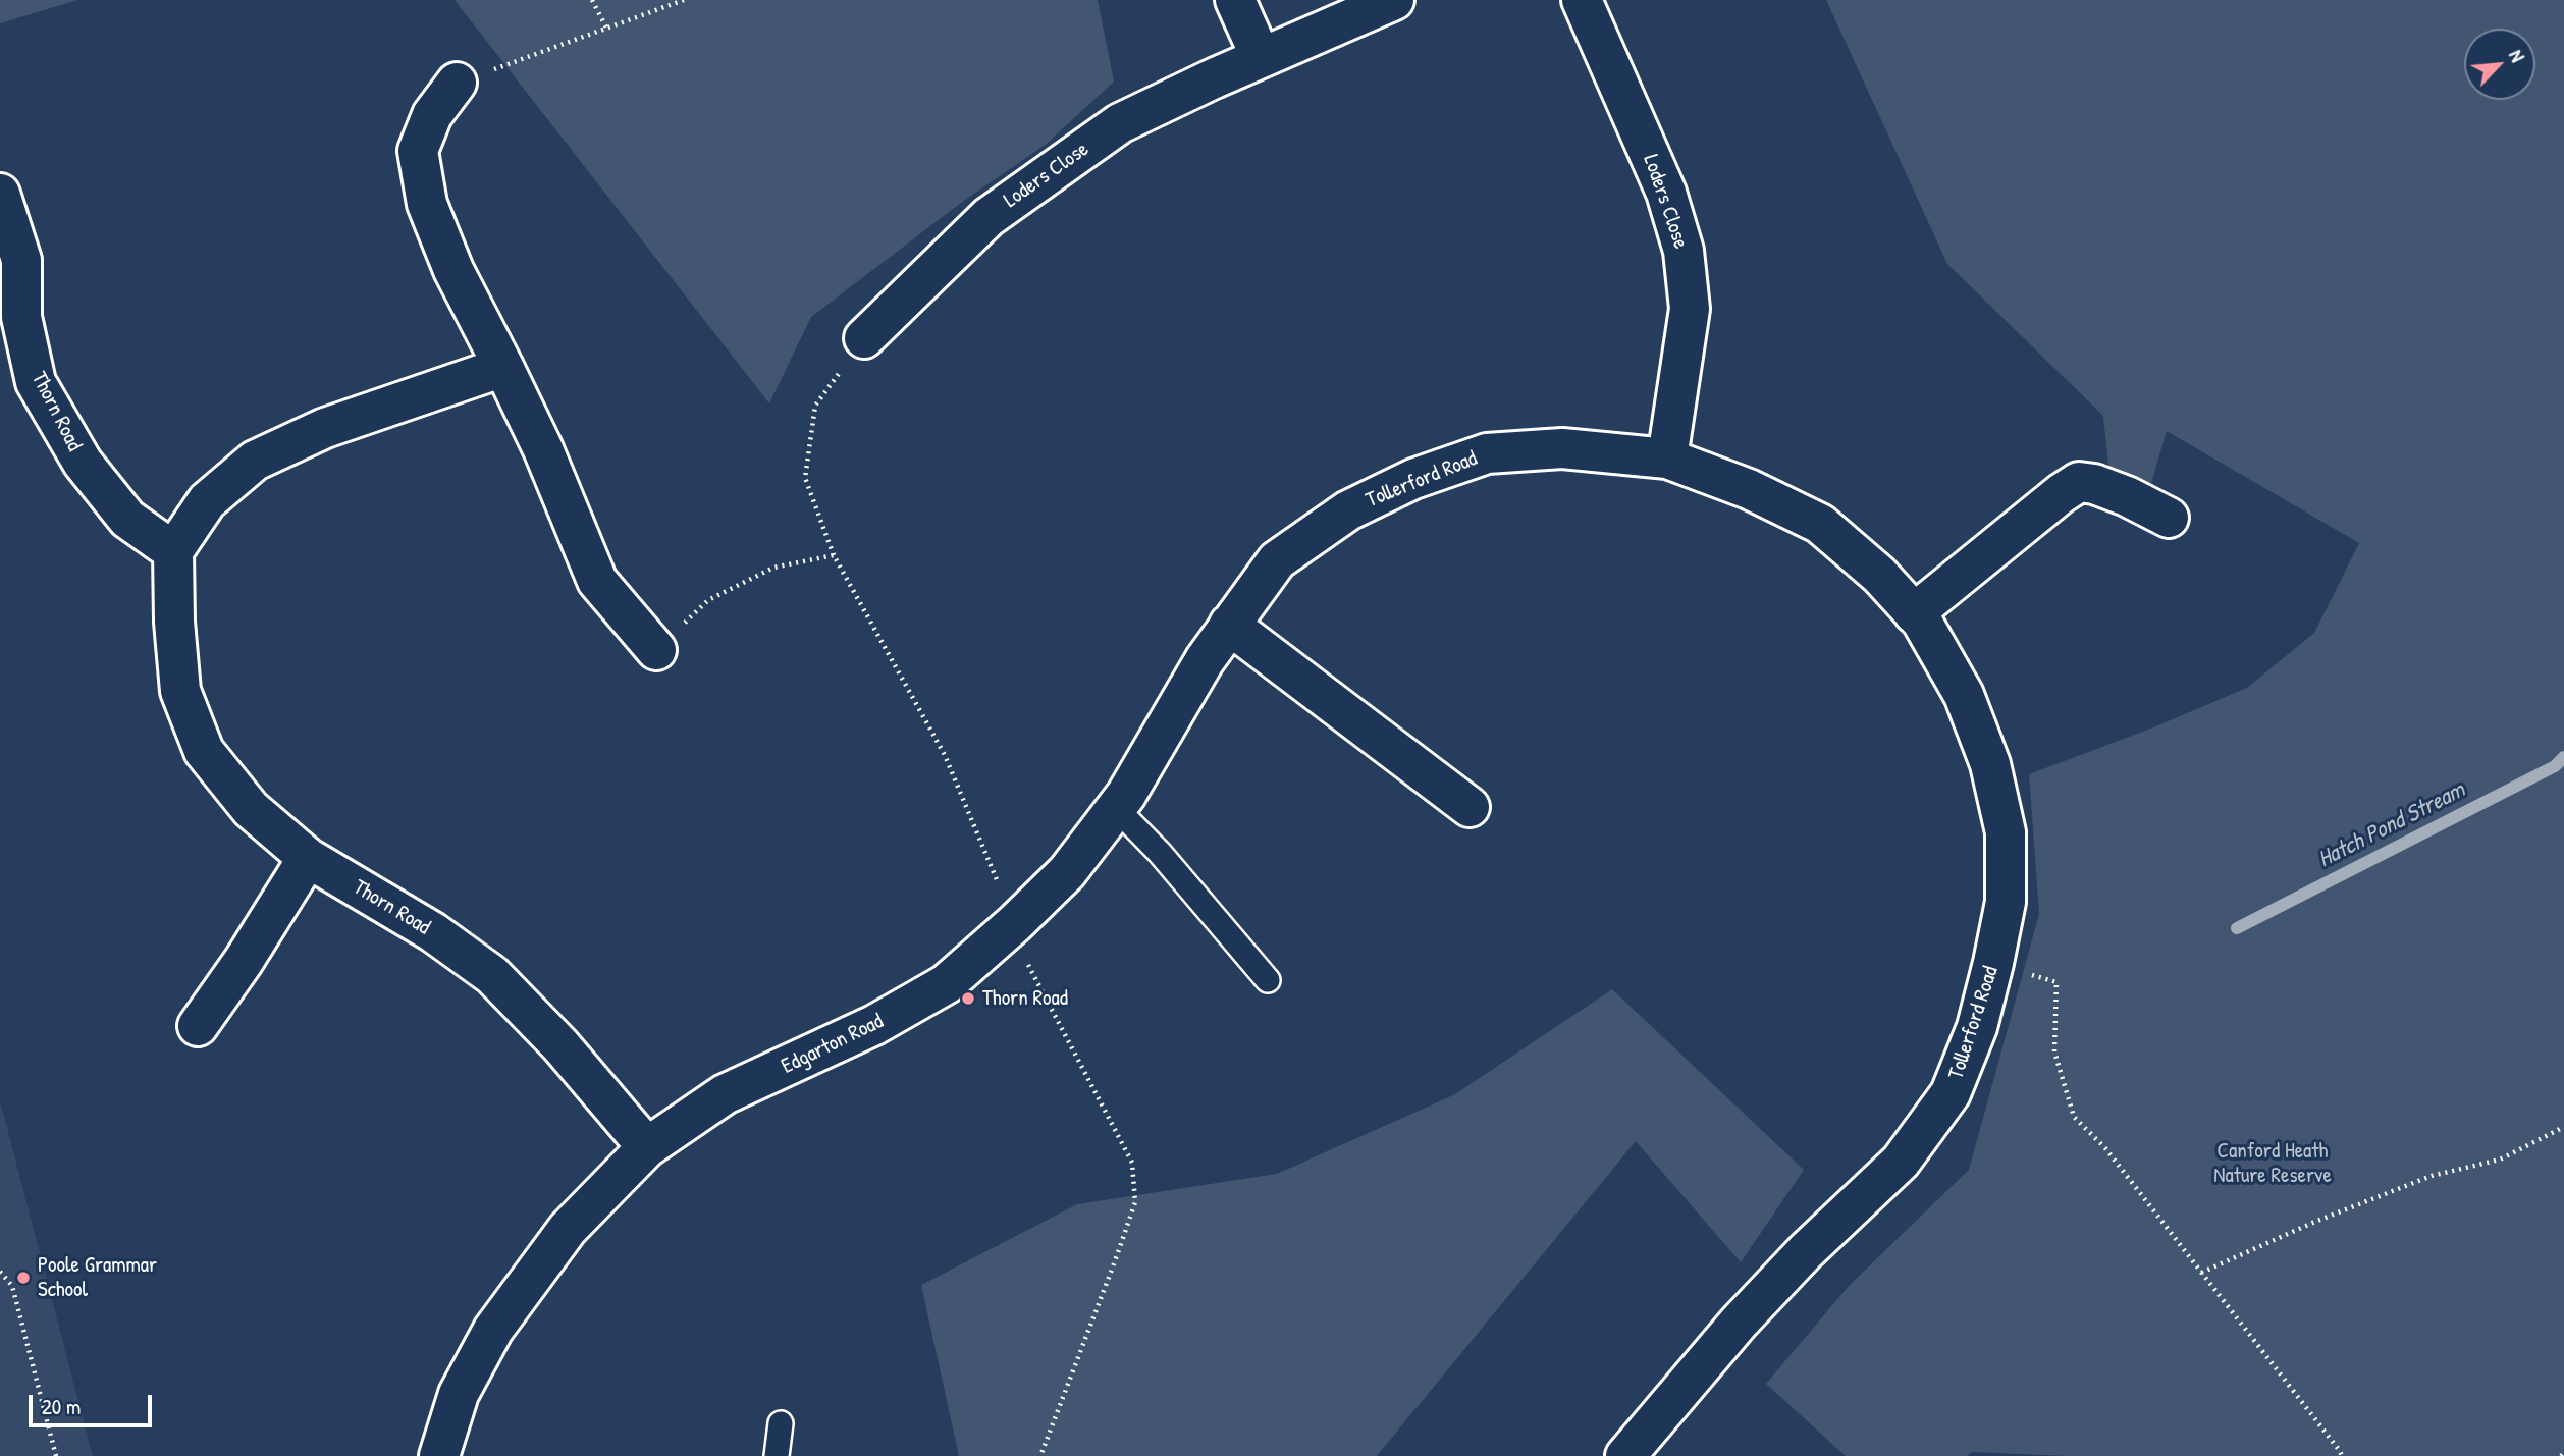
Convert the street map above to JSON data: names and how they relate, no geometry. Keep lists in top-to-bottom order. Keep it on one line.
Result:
{"streets":{"street":["Loders Close","Thorn Road","Tollerford Road","Edgarton Road"]},"crossings":[["Loders Close","Tollerford Road"],["Thorn Road","Edgarton Road"],["Tollerford Road","Edgarton Road"]],"water":["Hatch Pond Stream"],"parks":["Canford Heath Nature Reserve"],"places":["Thorn Road","Poole Grammar School"],"scale_bar":"20 m","north":"top right"}
